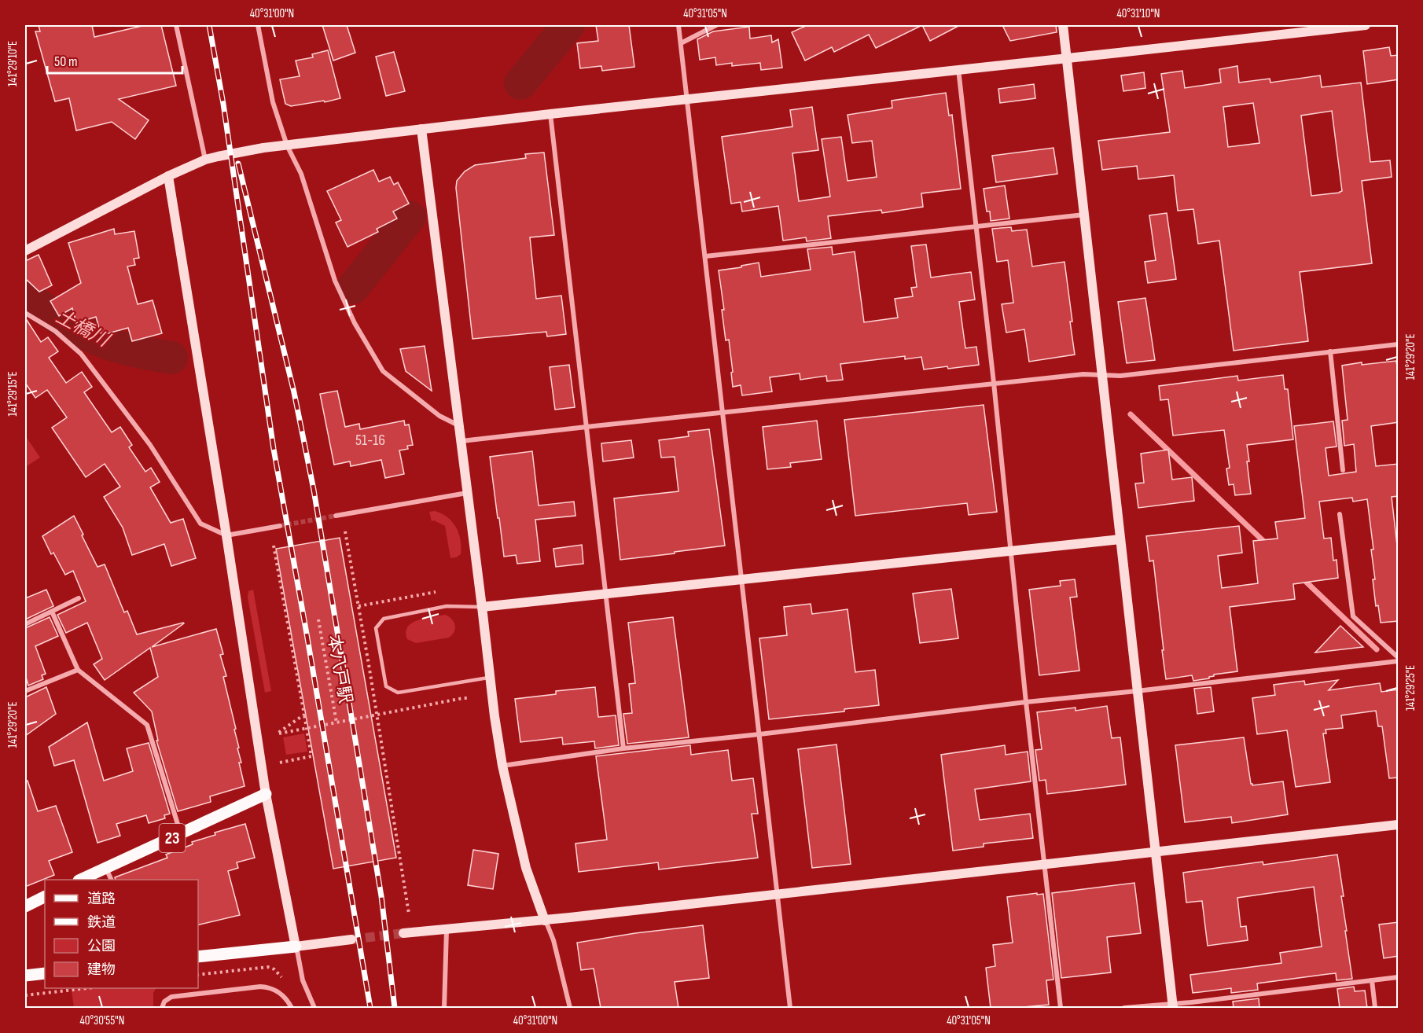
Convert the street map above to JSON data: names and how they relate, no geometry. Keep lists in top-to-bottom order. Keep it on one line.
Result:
{"streets":{"main road":["23"],"path":["本八戸駅"]},"water":["土橋川"],"house_numbers":["51-16"],"legend":["道路","鉄道","公園","建物"],"scale_bar":"50 m","coordinates":["40°31'00\"N","40°31'05\"N","40°31'10\"N","141°29'10\"E","141°29'20\"E","141°29'15\"E","141°29'25\"E","40°30'55\"N"]}
